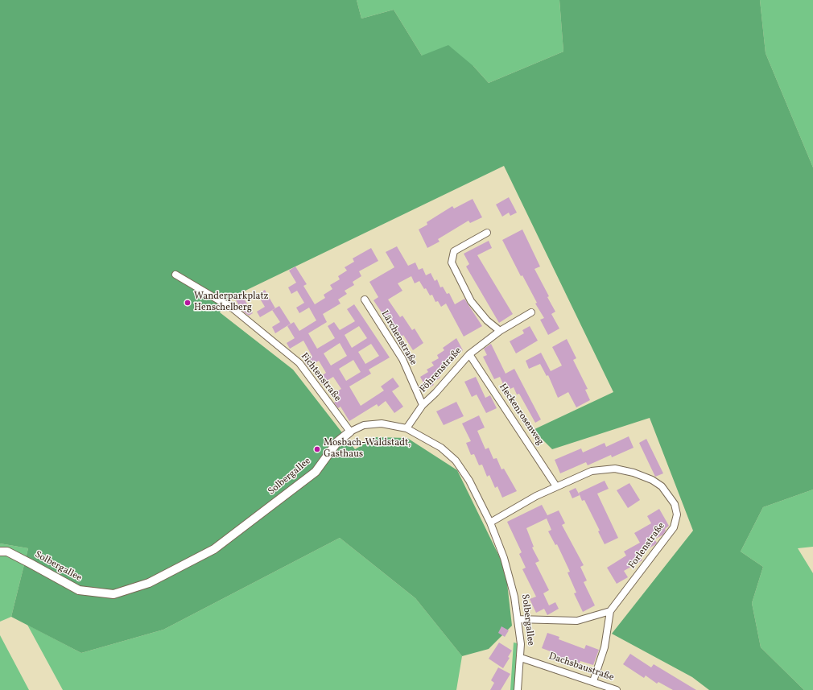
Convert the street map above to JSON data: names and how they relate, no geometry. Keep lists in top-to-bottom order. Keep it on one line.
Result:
{"streets":{"street":["Lärchenstraße","Föhrenstraße","Fichtenstraße","Heckenrosenweg","Solbergallee","Forlenstraße","Dachsbaustraße"]},"crossings":[["Lärchenstraße","Föhrenstraße"],["Föhrenstraße","Heckenrosenweg"],["Föhrenstraße","Solbergallee"],["Fichtenstraße","Solbergallee"],["Heckenrosenweg","Forlenstraße"],["Solbergallee","Forlenstraße"],["Solbergallee","Dachsbaustraße"]],"places":["Wanderparkplatz Henschelberg","Mosbach-Waldstadt, Gasthaus"]}
